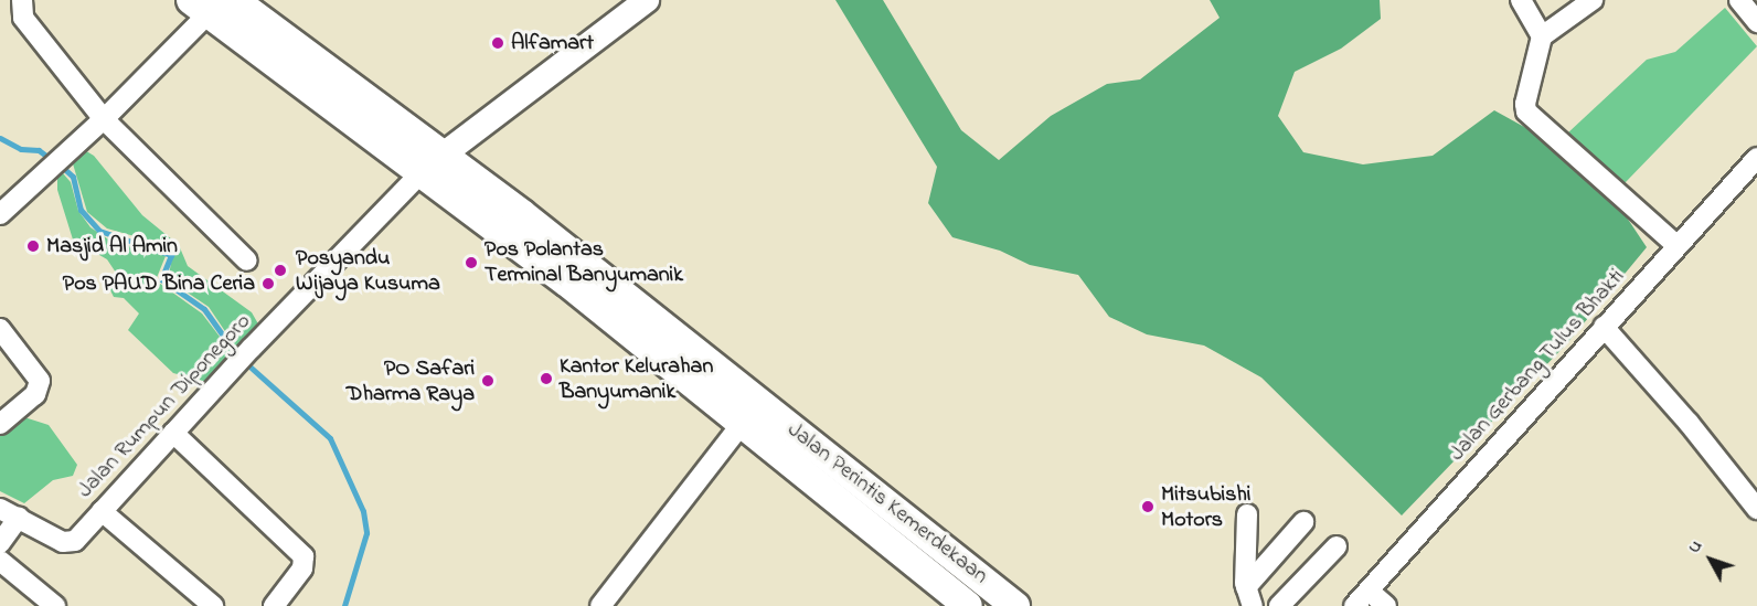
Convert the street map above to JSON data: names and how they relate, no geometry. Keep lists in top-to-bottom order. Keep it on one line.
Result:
{"streets":{"highway":["Jalan Perintis Kemerdekaan"],"street":["Jalan Gerbang Tulus Bhakti","Jalan Rumpun Diponegoro"]},"crossings":[["Jalan Rumpun Diponegoro","Jalan Perintis Kemerdekaan"]],"places":["Alfamart","Masjid Al Amin","Pos Polantas Terminal Banyumanik","Posyandu Wijaya Kusuma","Pos PAUD Bina Ceria","Kantor Kelurahan Banyumanik","PO Safari Dharma Raya","Mitsubishi Motors"],"north":"top left"}
